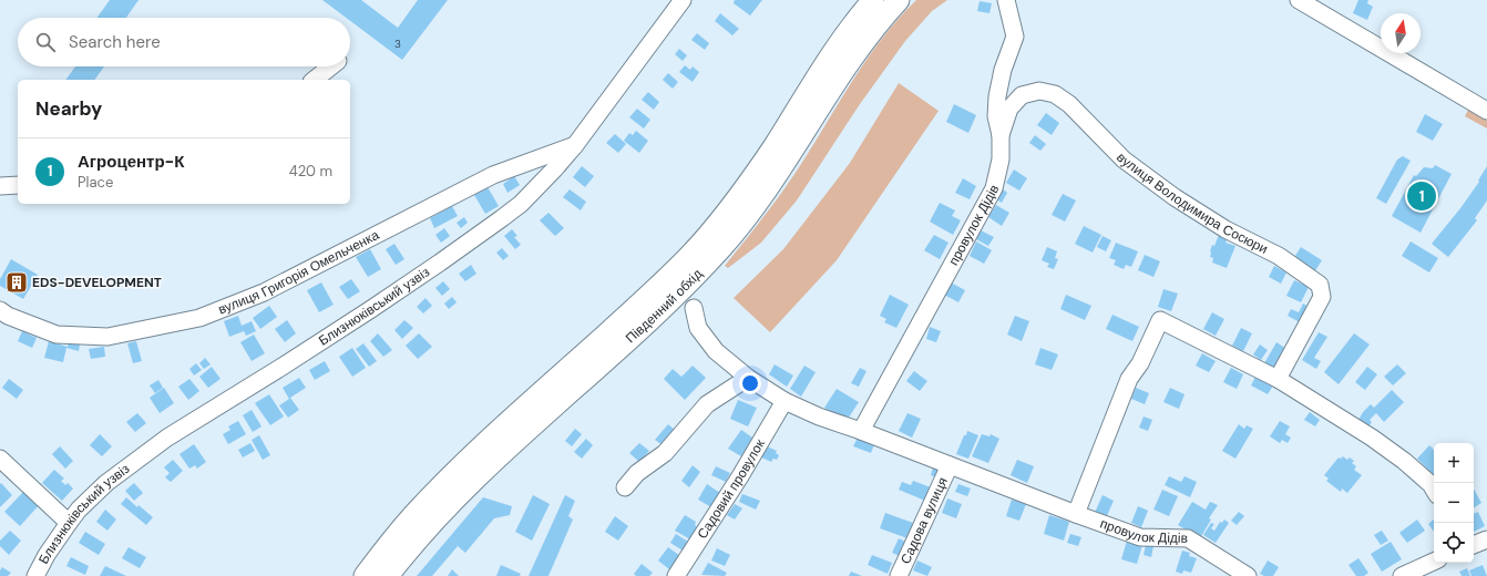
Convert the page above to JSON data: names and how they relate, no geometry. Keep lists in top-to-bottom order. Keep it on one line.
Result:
{"streets":{"main road":["Південний обхід"],"street":["вулиця Володимира Сосюри","провулок Дідів","вулиця Григорія Омельченка","Близнюківський узвіз","Садовий провулок","Садова вулиця"]},"crossings":[["вулиця Володимира Сосюри","провулок Дідів"],["провулок Дідів","Садовий провулок"],["провулок Дідів","Садова вулиця"],["вулиця Григорія Омельченка","Близнюківський узвіз"]],"places":{"building":["EDS-DEVELOPMENT"]},"house_numbers":["3"],"north":"top","page":{"search":"Search here","heading":"Nearby","list":[{"mark":"1","name":"Агроцентр-К","note":"Place","value":"420 m"}],"pins":"1","map_buttons":["+","−"]}}
